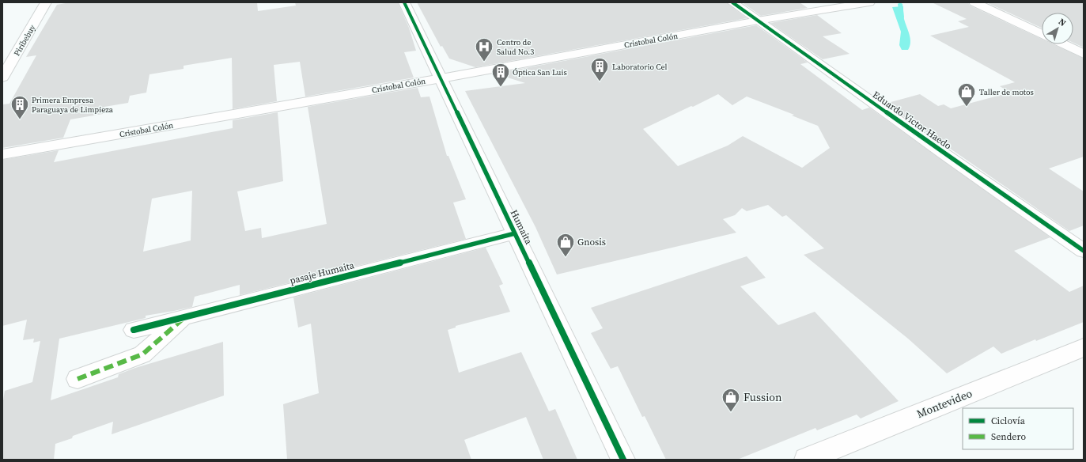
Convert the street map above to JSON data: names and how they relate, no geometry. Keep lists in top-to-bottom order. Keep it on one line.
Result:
{"streets":{"street":["Piribebuy","Cristobal Colón","Eduardo Victor Haedo","Humaita","pasaje Humaita","Montevideo"]},"crossings":[["Cristobal Colón","Eduardo Victor Haedo"],["Cristobal Colón","Humaita"],["Humaita","pasaje Humaita"]],"places":{"hospital":["Centro de Salud No.3"],"building":["Laboratorio Cel","Óptica San Luis","Primera Empresa Paraguaya de Limpieza"],"shop":["Taller de motos","Gnosis","Fussion"]},"legend":["Ciclovía","Sendero"],"north":"top right"}
